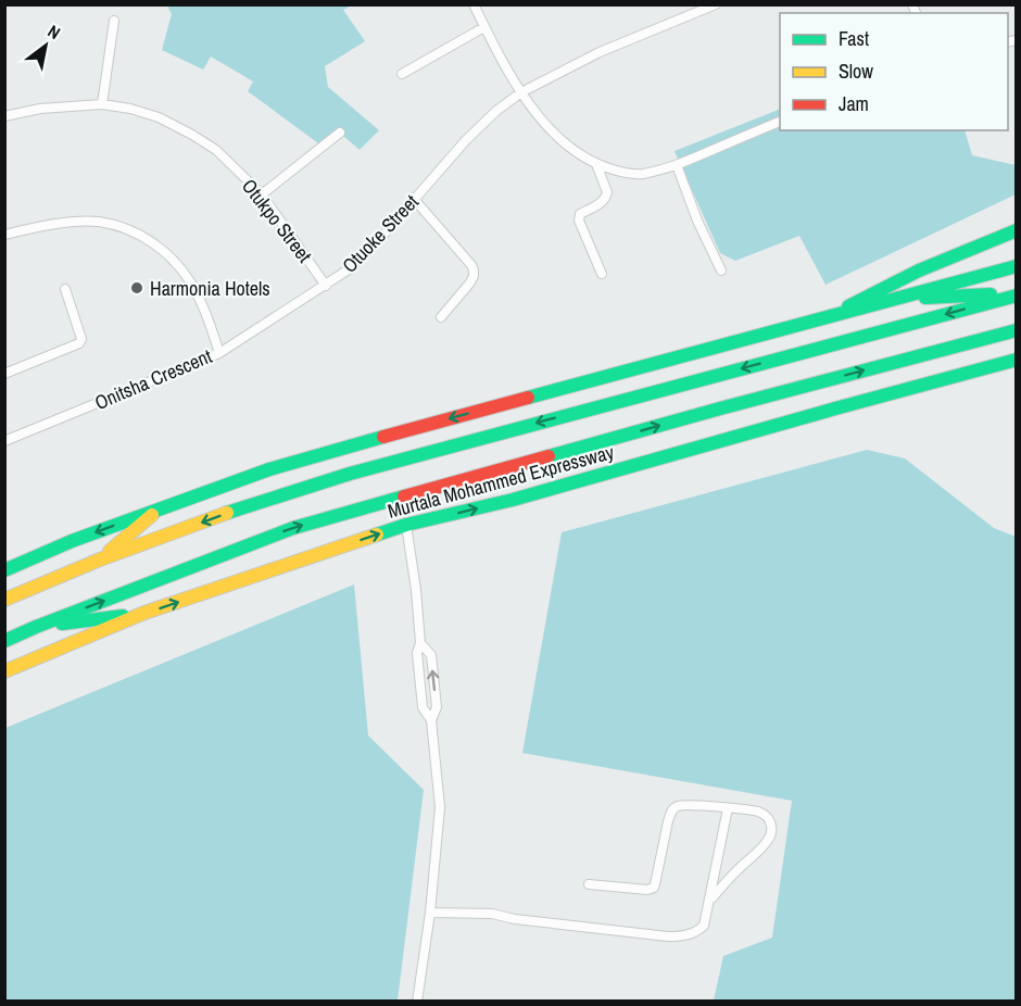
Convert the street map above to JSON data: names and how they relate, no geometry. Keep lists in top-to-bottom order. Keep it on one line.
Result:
{"streets":{"main road":["Murtala Mohammed Expressway"],"street":["Otukpo Street","Otuoke Street","Onitsha Crescent"]},"crossings":[["Otukpo Street","Otuoke Street"],["Otuoke Street","Onitsha Crescent"]],"places":["Harmonia Hotels"],"legend":["Fast","Slow","Jam"],"north":"top right"}
